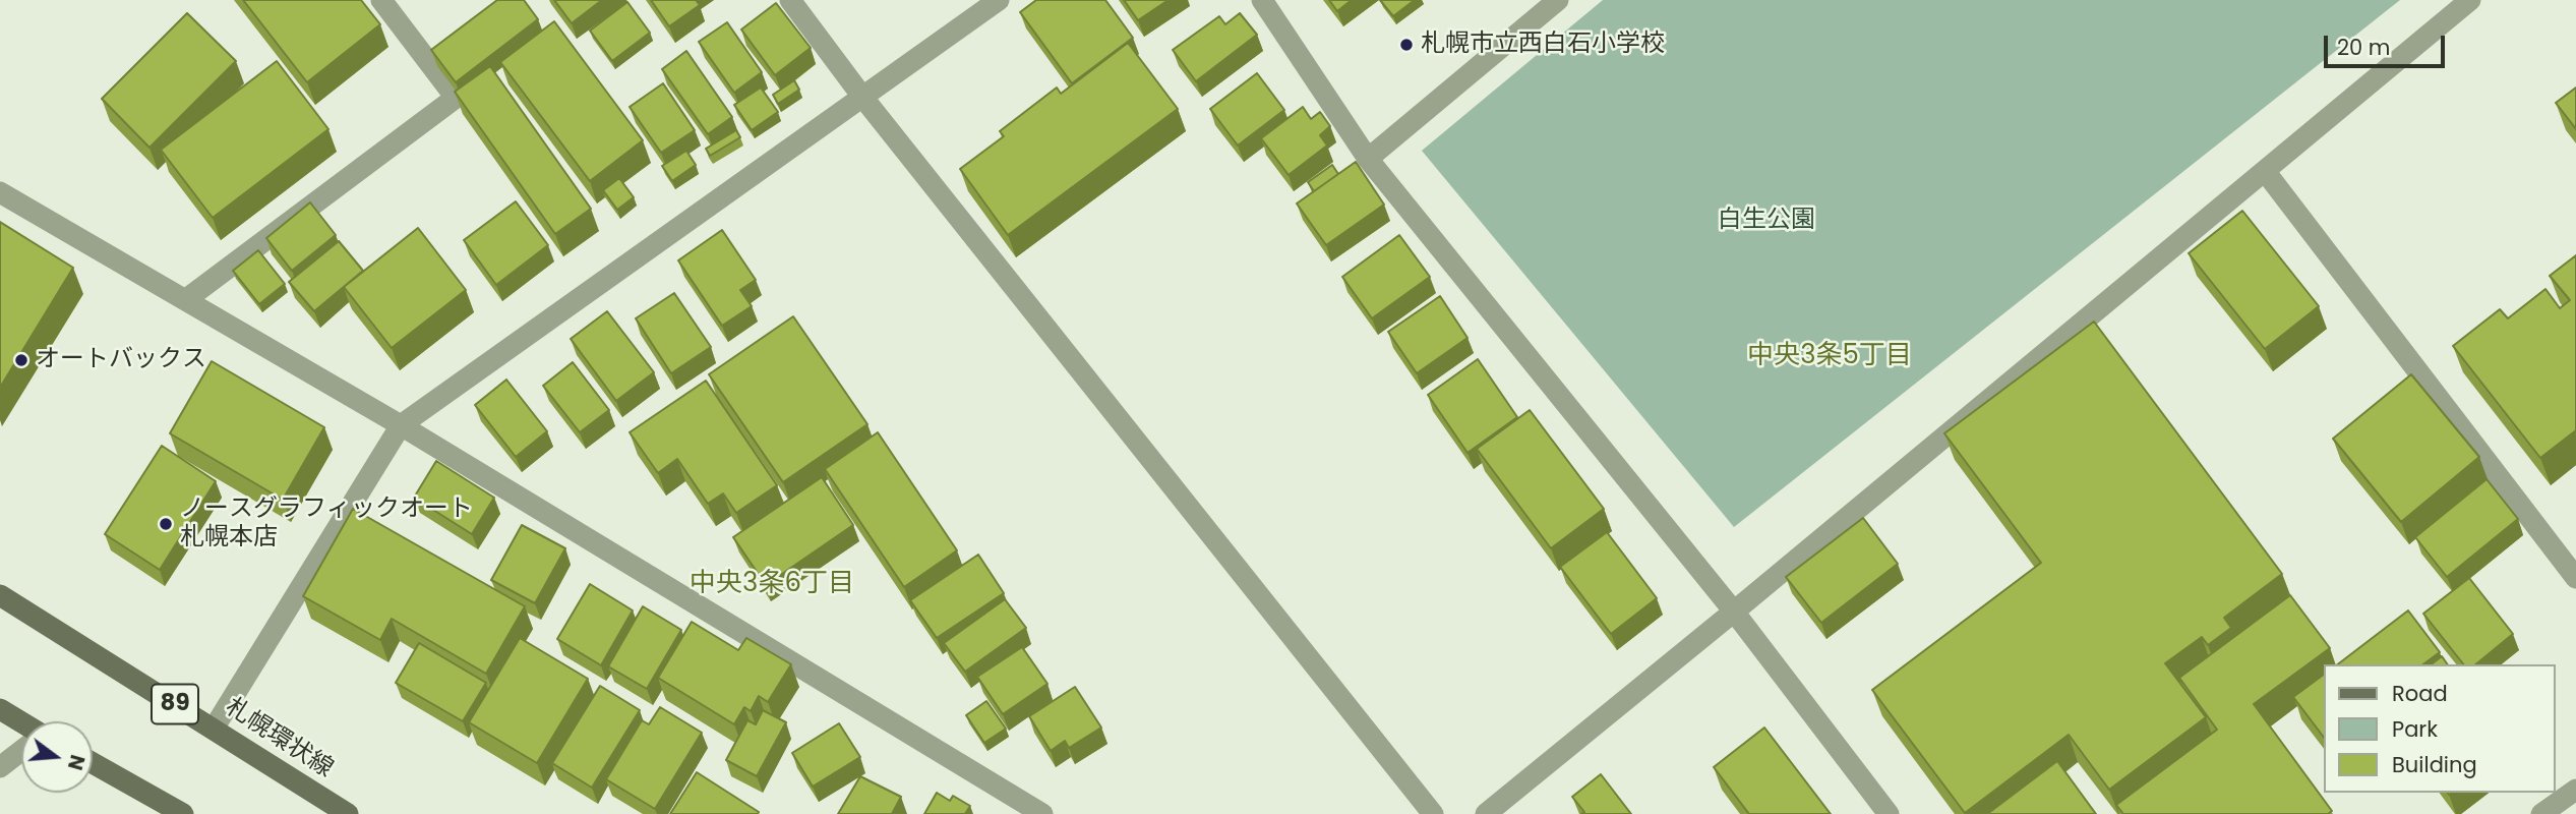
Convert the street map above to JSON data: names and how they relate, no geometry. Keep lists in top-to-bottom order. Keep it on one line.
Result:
{"streets":{"main road":["89","札幌環状線"]},"districts":["中央3条5丁目","中央3条6丁目"],"parks":["白生公園"],"places":["札幌市立西白石小学校","オートバックス","ノースグラフィックオート 札幌本店"],"legend":["Road","Park","Building"],"scale_bar":"20 m","north":"right"}
